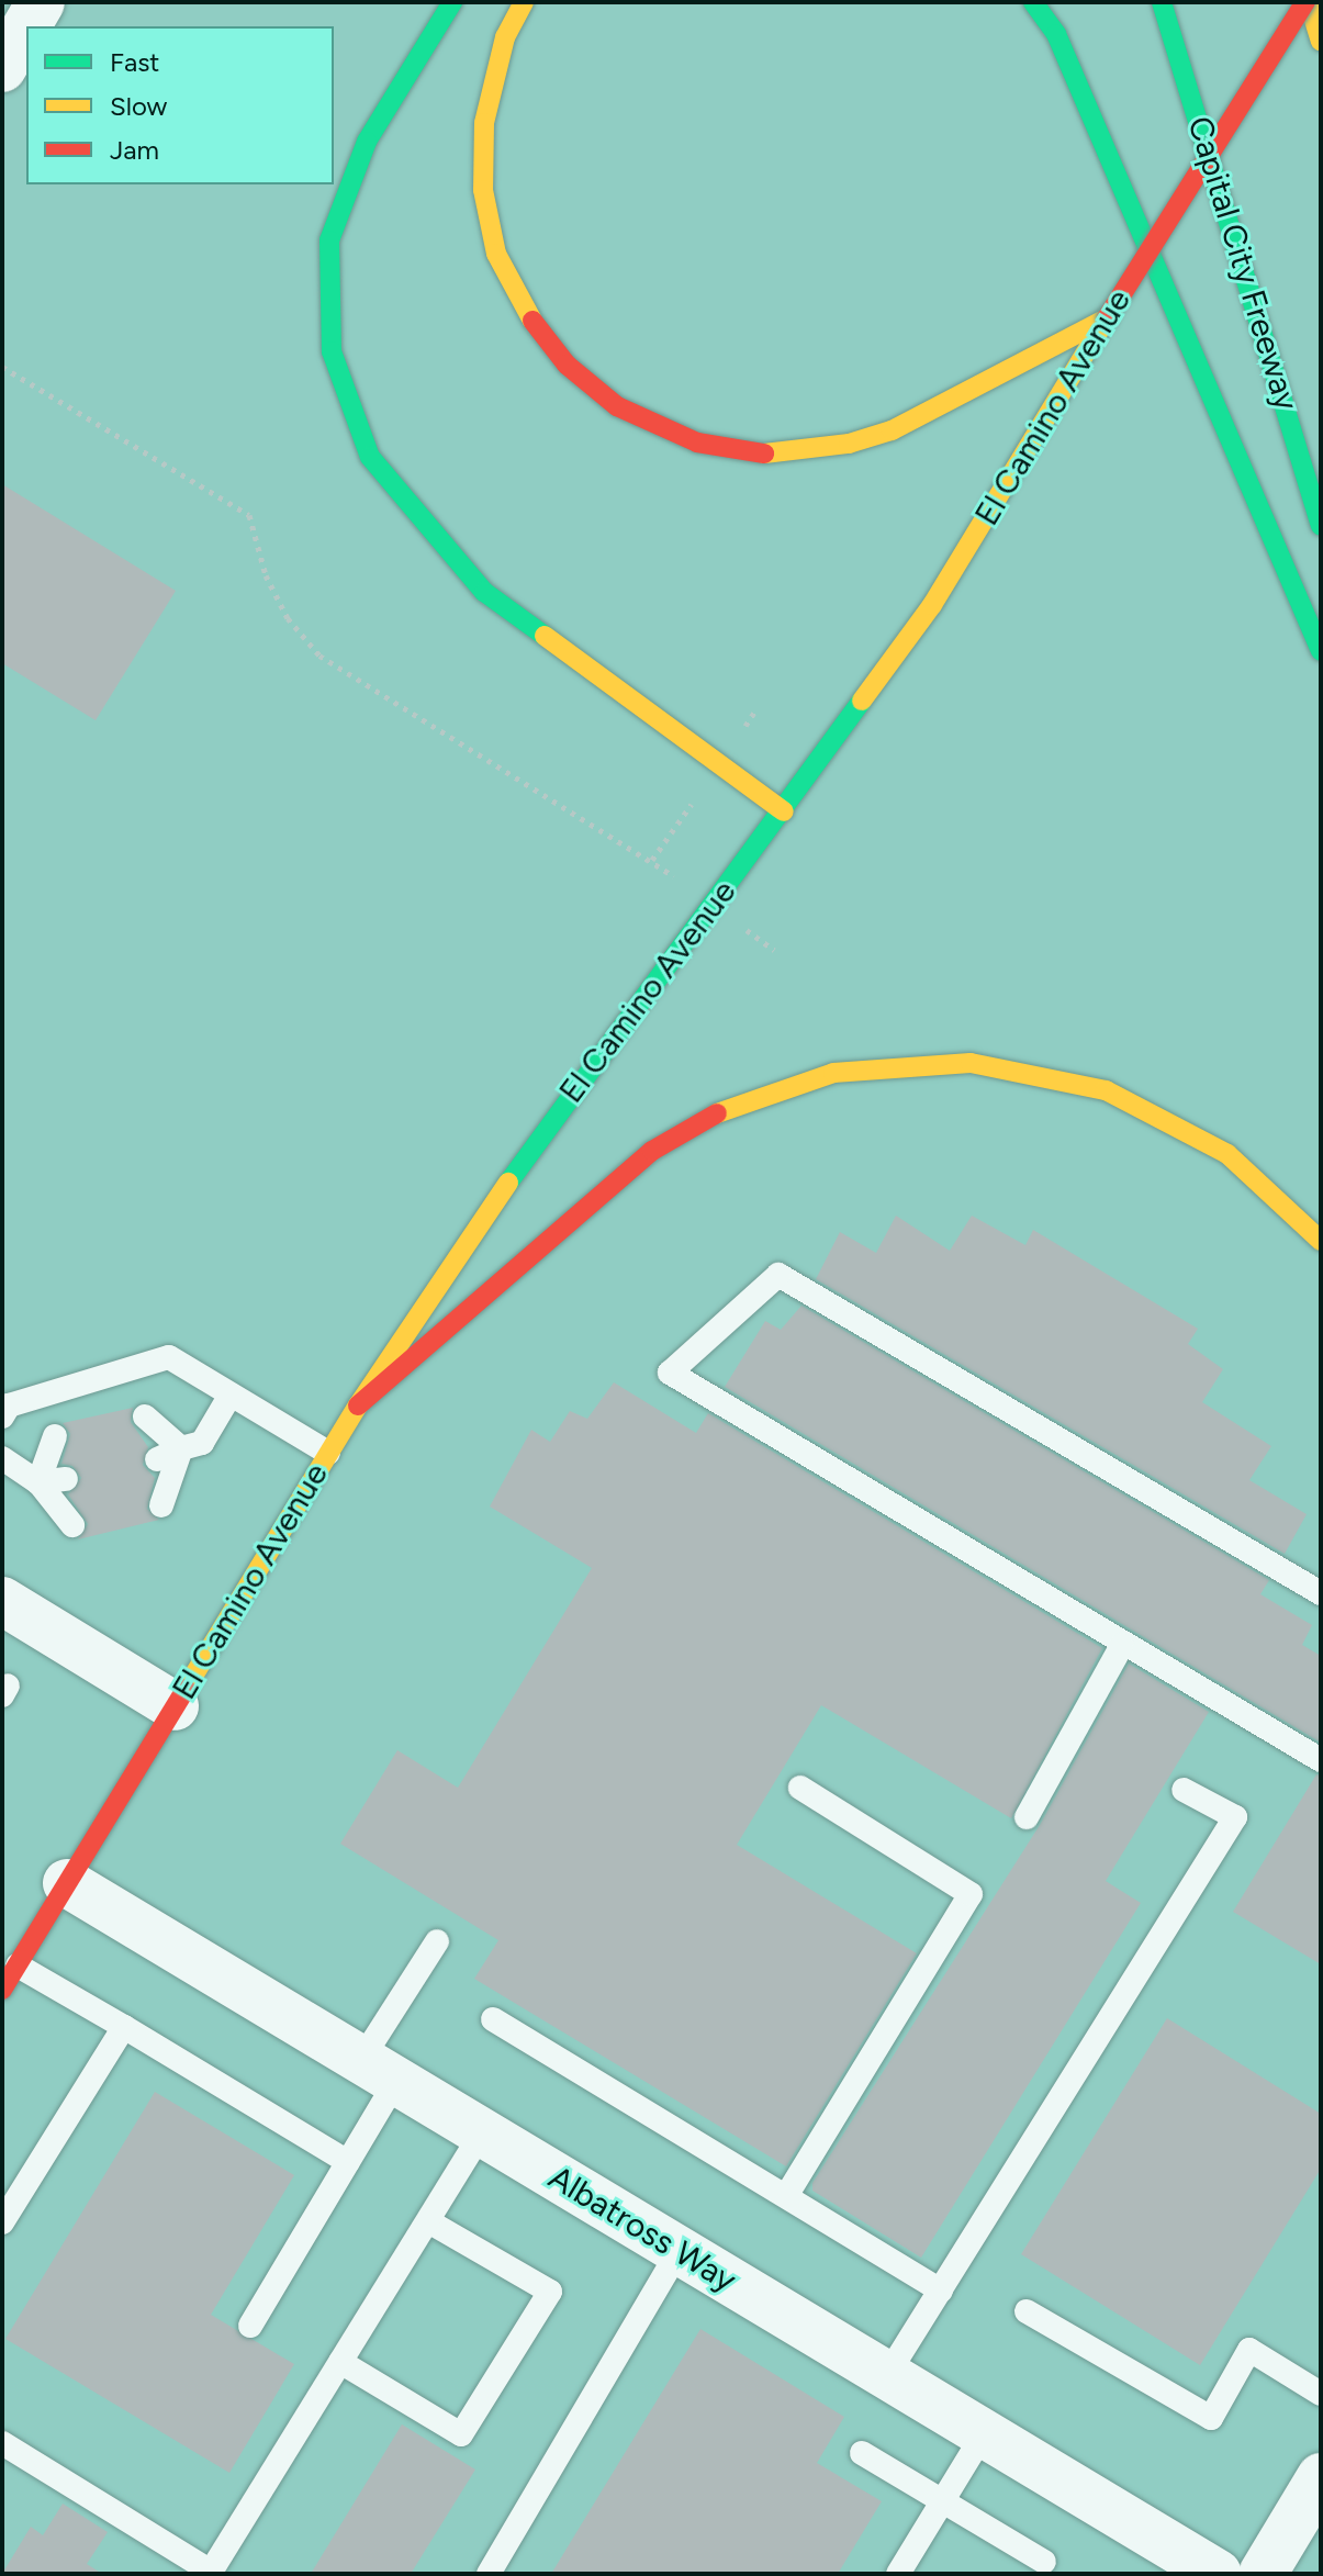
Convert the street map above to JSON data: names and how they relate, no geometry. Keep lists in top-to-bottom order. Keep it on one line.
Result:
{"streets":{"main road":["Capital City Freeway","El Camino Avenue"],"street":["Albatross Way"]},"crossings":[["El Camino Avenue","Albatross Way"]],"legend":["Fast","Slow","Jam"]}
